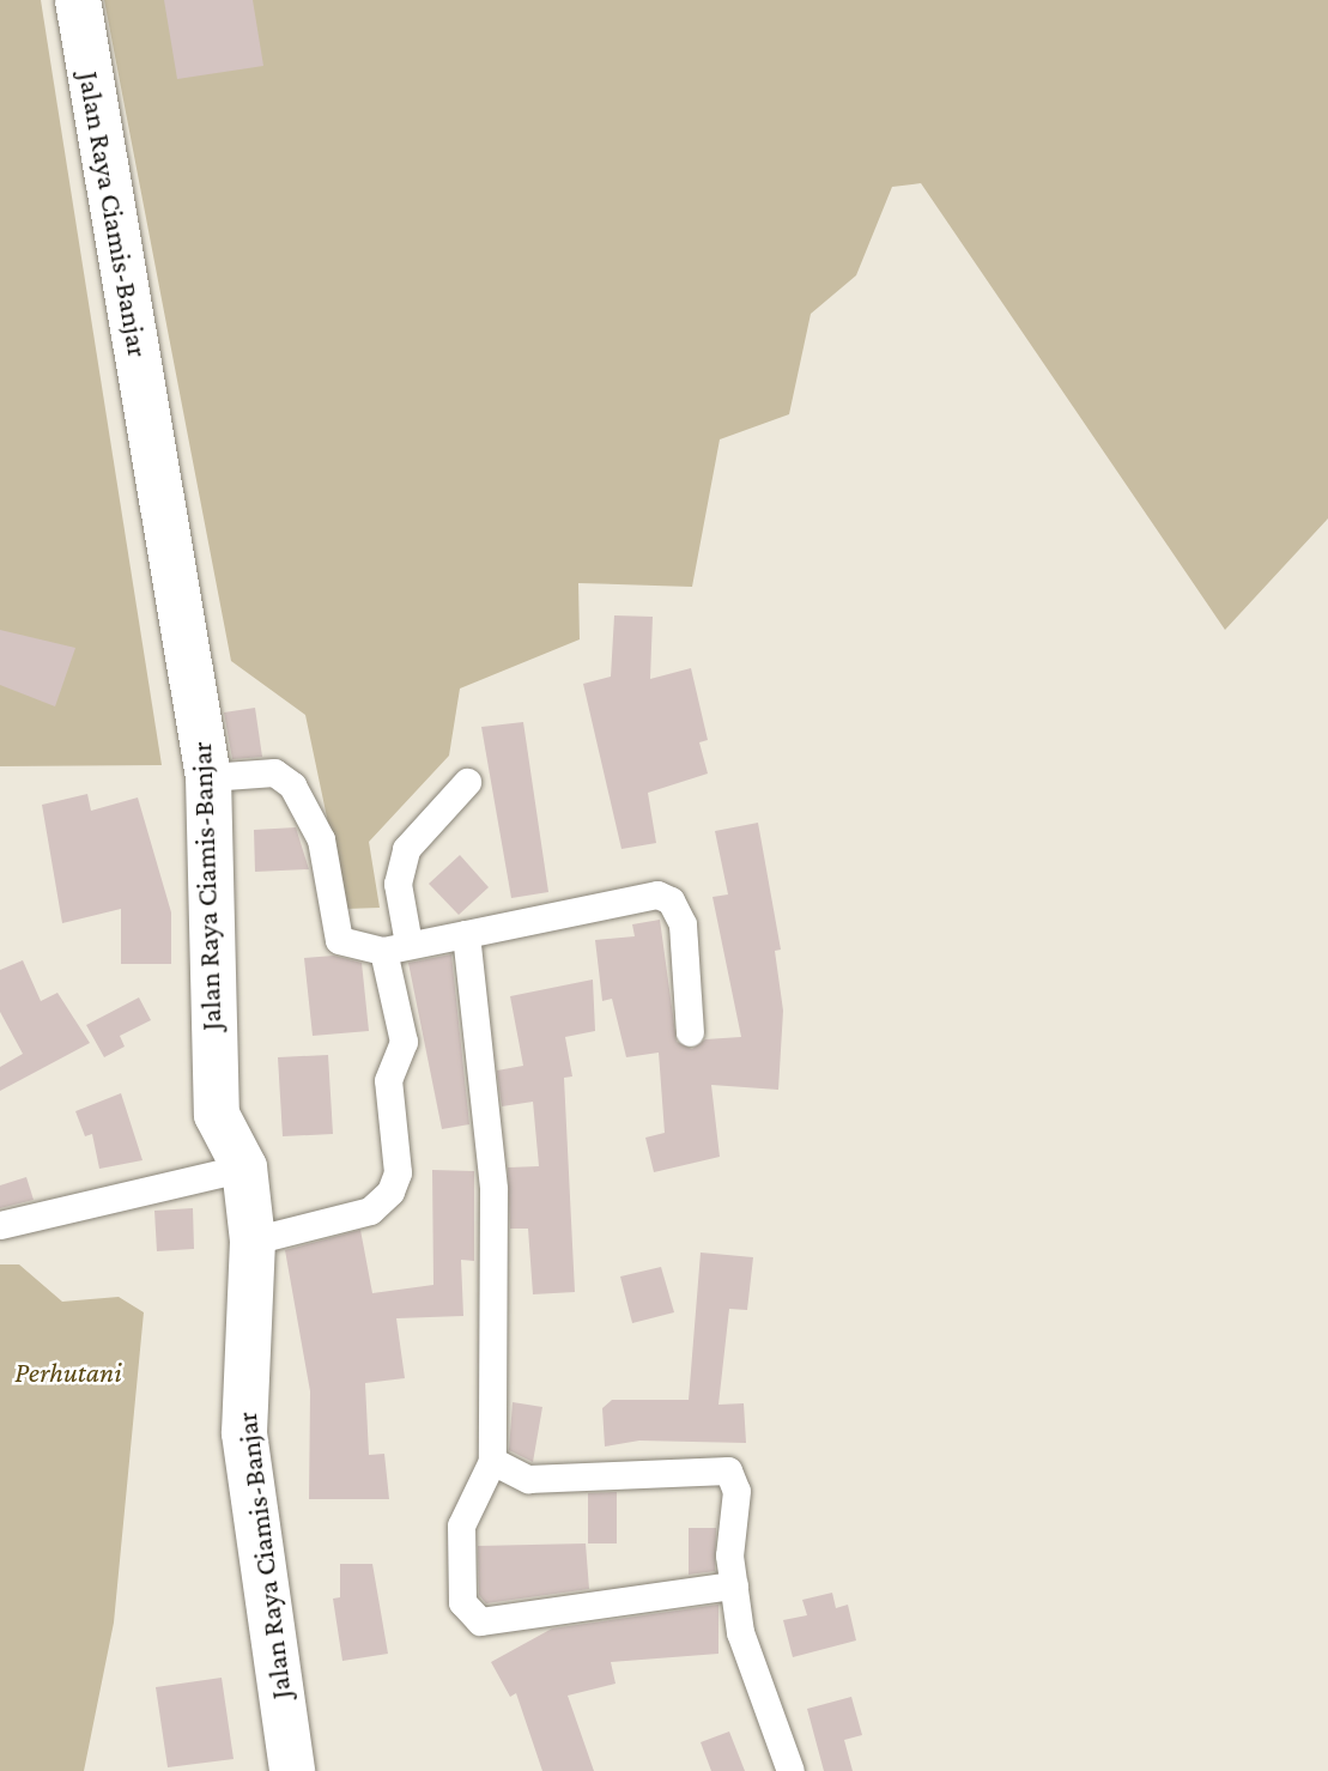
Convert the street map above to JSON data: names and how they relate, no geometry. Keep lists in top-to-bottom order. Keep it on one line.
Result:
{"streets":{"highway":["Jalan Raya Ciamis-Banjar"]},"parks":["Perhutani"]}
